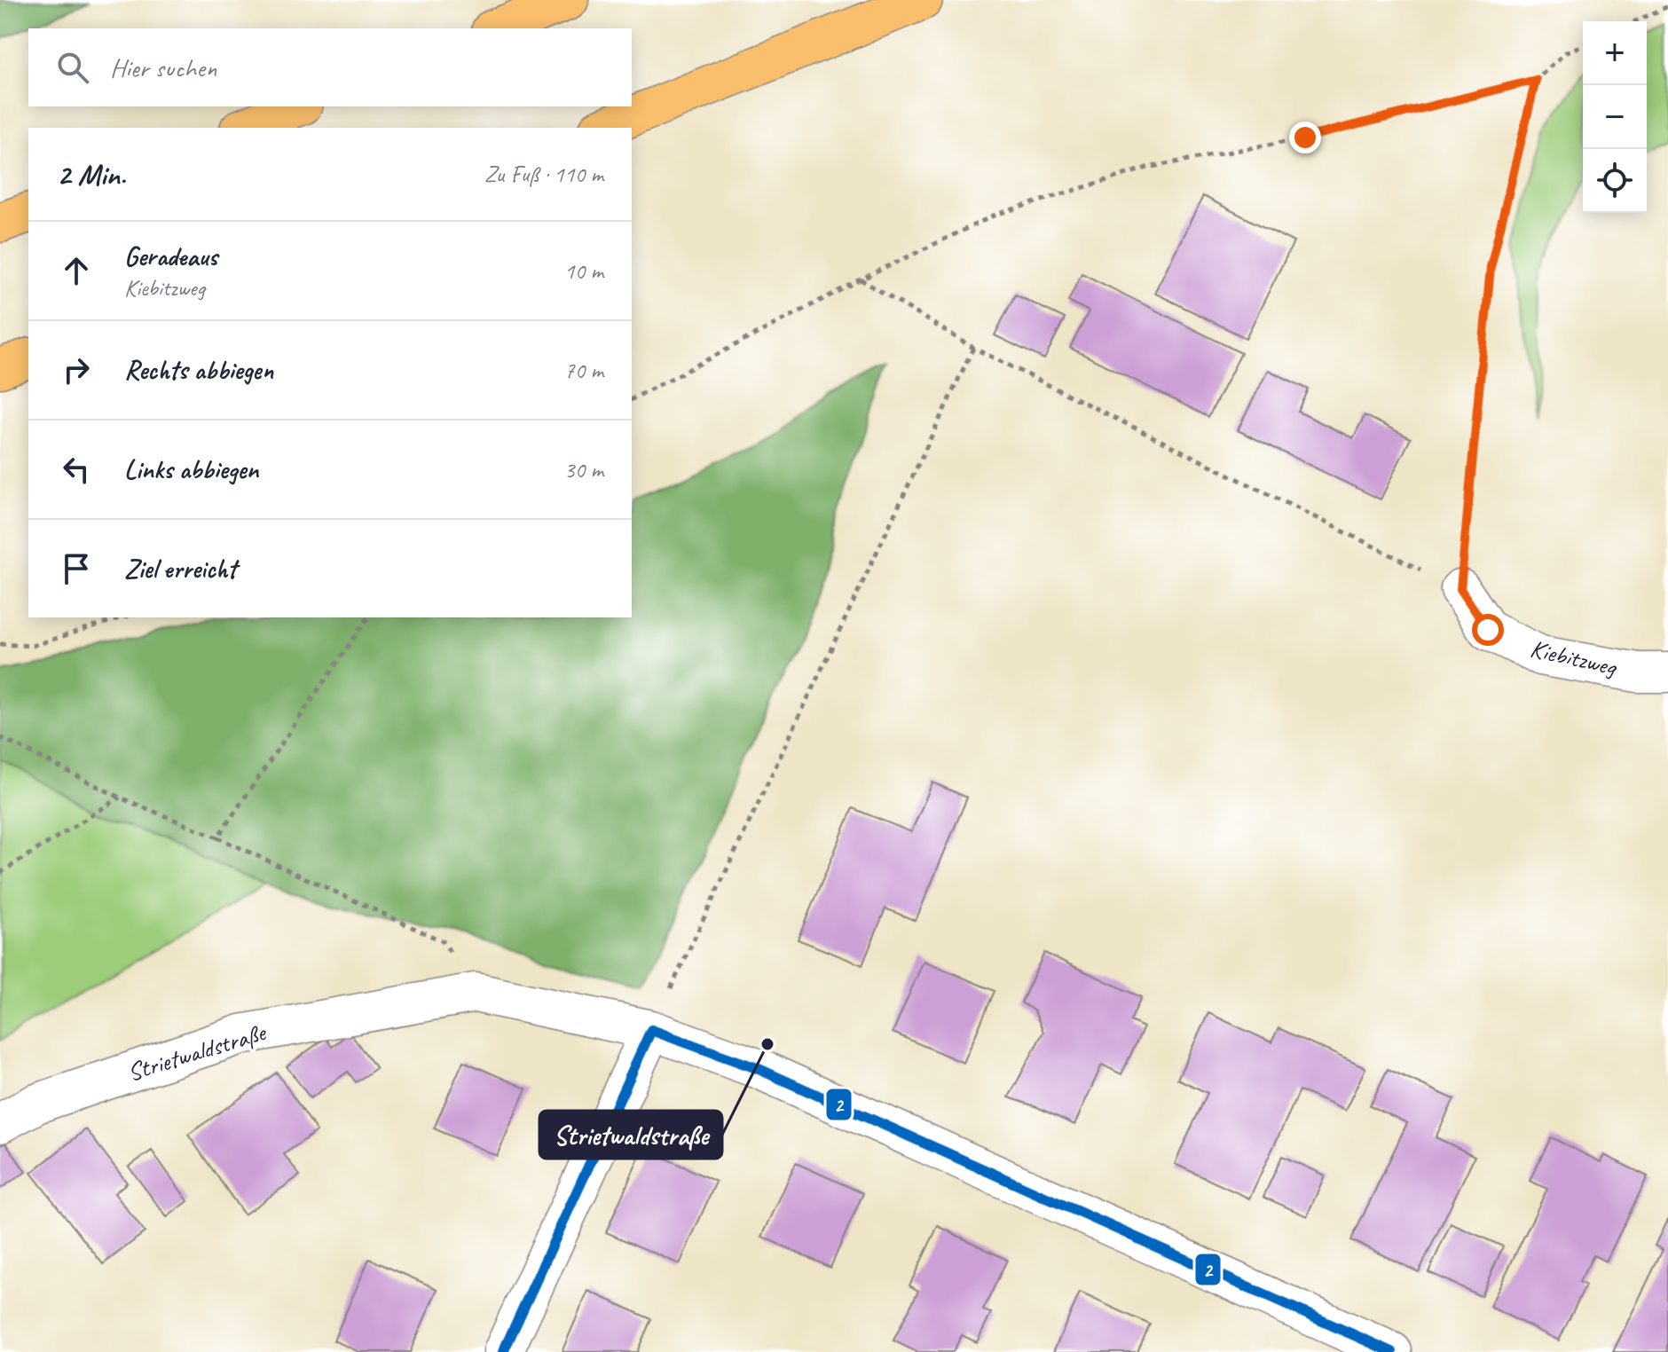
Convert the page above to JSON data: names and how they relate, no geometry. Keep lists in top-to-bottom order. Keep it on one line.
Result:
{"streets":{"street":["Kiebitzweg","Strietwaldstraße"]},"places":["Strietwaldstraße"],"lines":["transit line 2"],"page":{"map_buttons":["+","−"],"search":"Hier suchen","heading":["2 Min.","Zu Fuß · 110 m"],"list":[["Geradeaus","Kiebitzweg","10 m"],["Rechts abbiegen","70 m"],["Links abbiegen","30 m"],"Ziel erreicht"]}}
